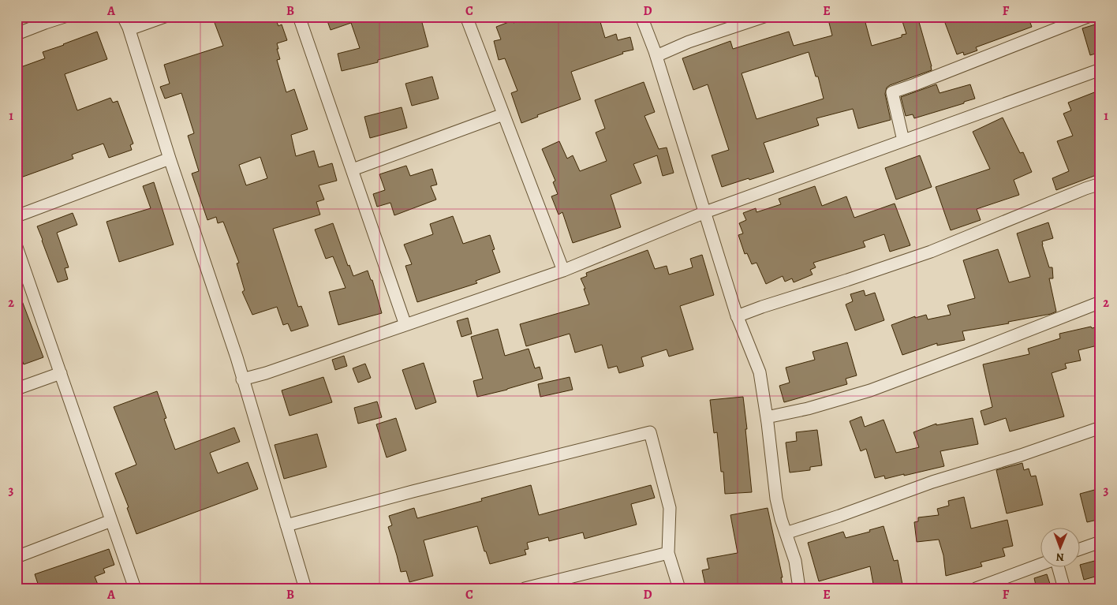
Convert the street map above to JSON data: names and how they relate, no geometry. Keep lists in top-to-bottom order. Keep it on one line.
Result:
{"north":"bottom","grid":{"columns":["A","B","C","D","E","F"],"rows":["1","2","3"]}}
